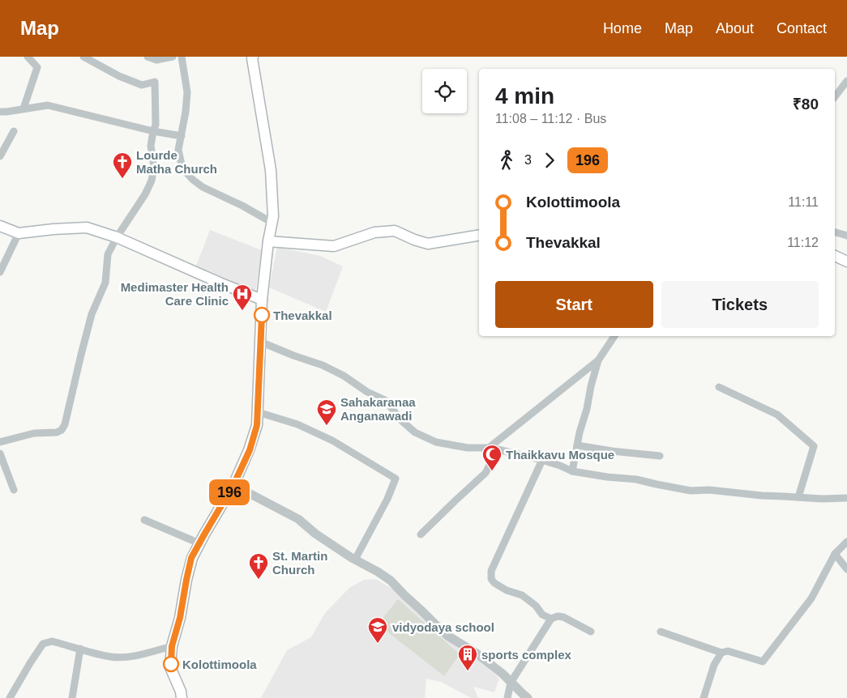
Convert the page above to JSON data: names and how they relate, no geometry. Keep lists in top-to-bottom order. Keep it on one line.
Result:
{"places":{"church":["Lourde Matha Church","St. Martin Church"],"hospital":["Medimaster Health Care Clinic"],"other":["Thevakkal","Kolottimoola"],"school or university":["Sahakaranaa Anganawadi","vidyodaya school"],"mosque":["Thaikkavu Mosque"],"building":["sports complex"]},"lines":["bus line 196"],"page":{"header":"Map","nav":["Home","Map","About","Contact"],"on_map":"196","heading":["4 min","11:08 – 11:12 · Bus","₹80"],"legs":["3","196"],"list":[{"name":"Kolottimoola","value":"11:11"},{"name":"Thevakkal","value":"11:12"}],"buttons":["Start","Tickets"]}}
